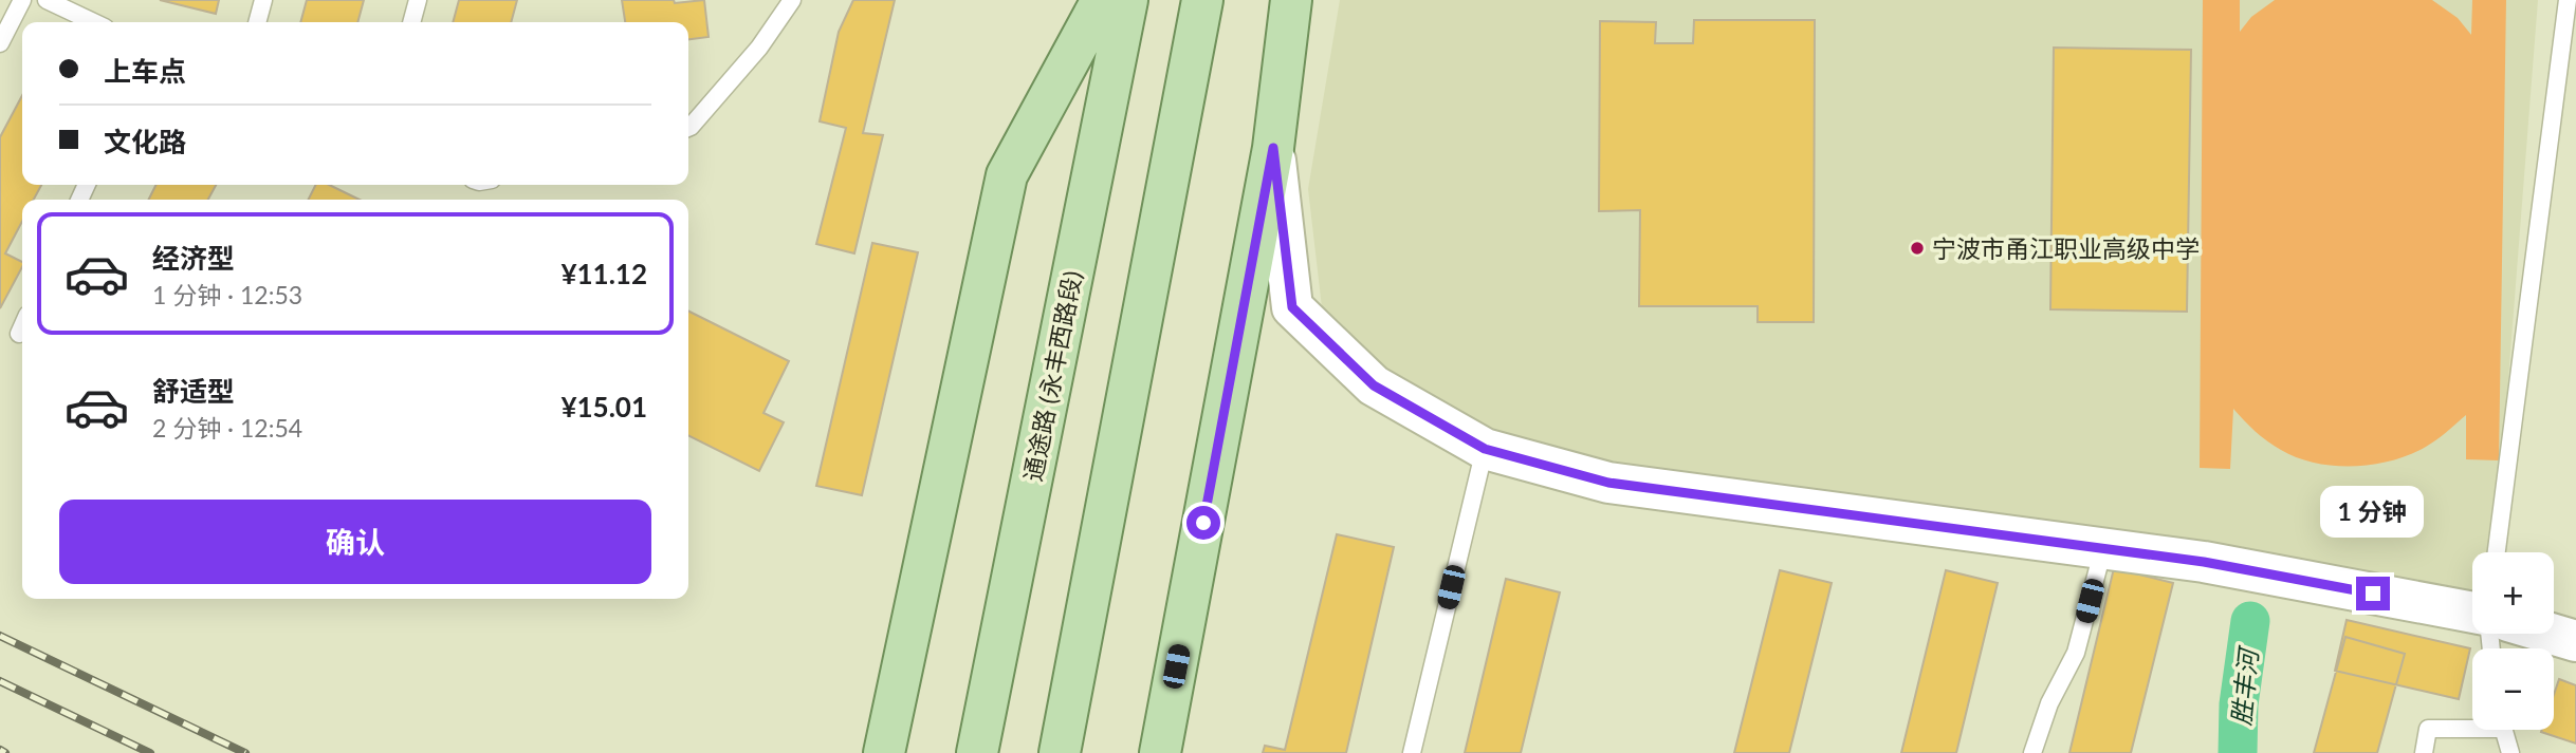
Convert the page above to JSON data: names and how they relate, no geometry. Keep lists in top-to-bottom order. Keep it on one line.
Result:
{"streets":{"main road":["通途路 (永丰西路段)"]},"water":["胜丰河"],"places":["宁波市甬江职业高级中学"],"page":{"banner":["上车点","文化路"],"list":[{"name":"经济型","note":"1 分钟 · 12:53","value":"¥11.12"},{"name":"舒适型","note":"2 分钟 · 12:54","value":"¥15.01"}],"buttons":"确认","bubble":"1 分钟","map_buttons":["+","−"]}}
